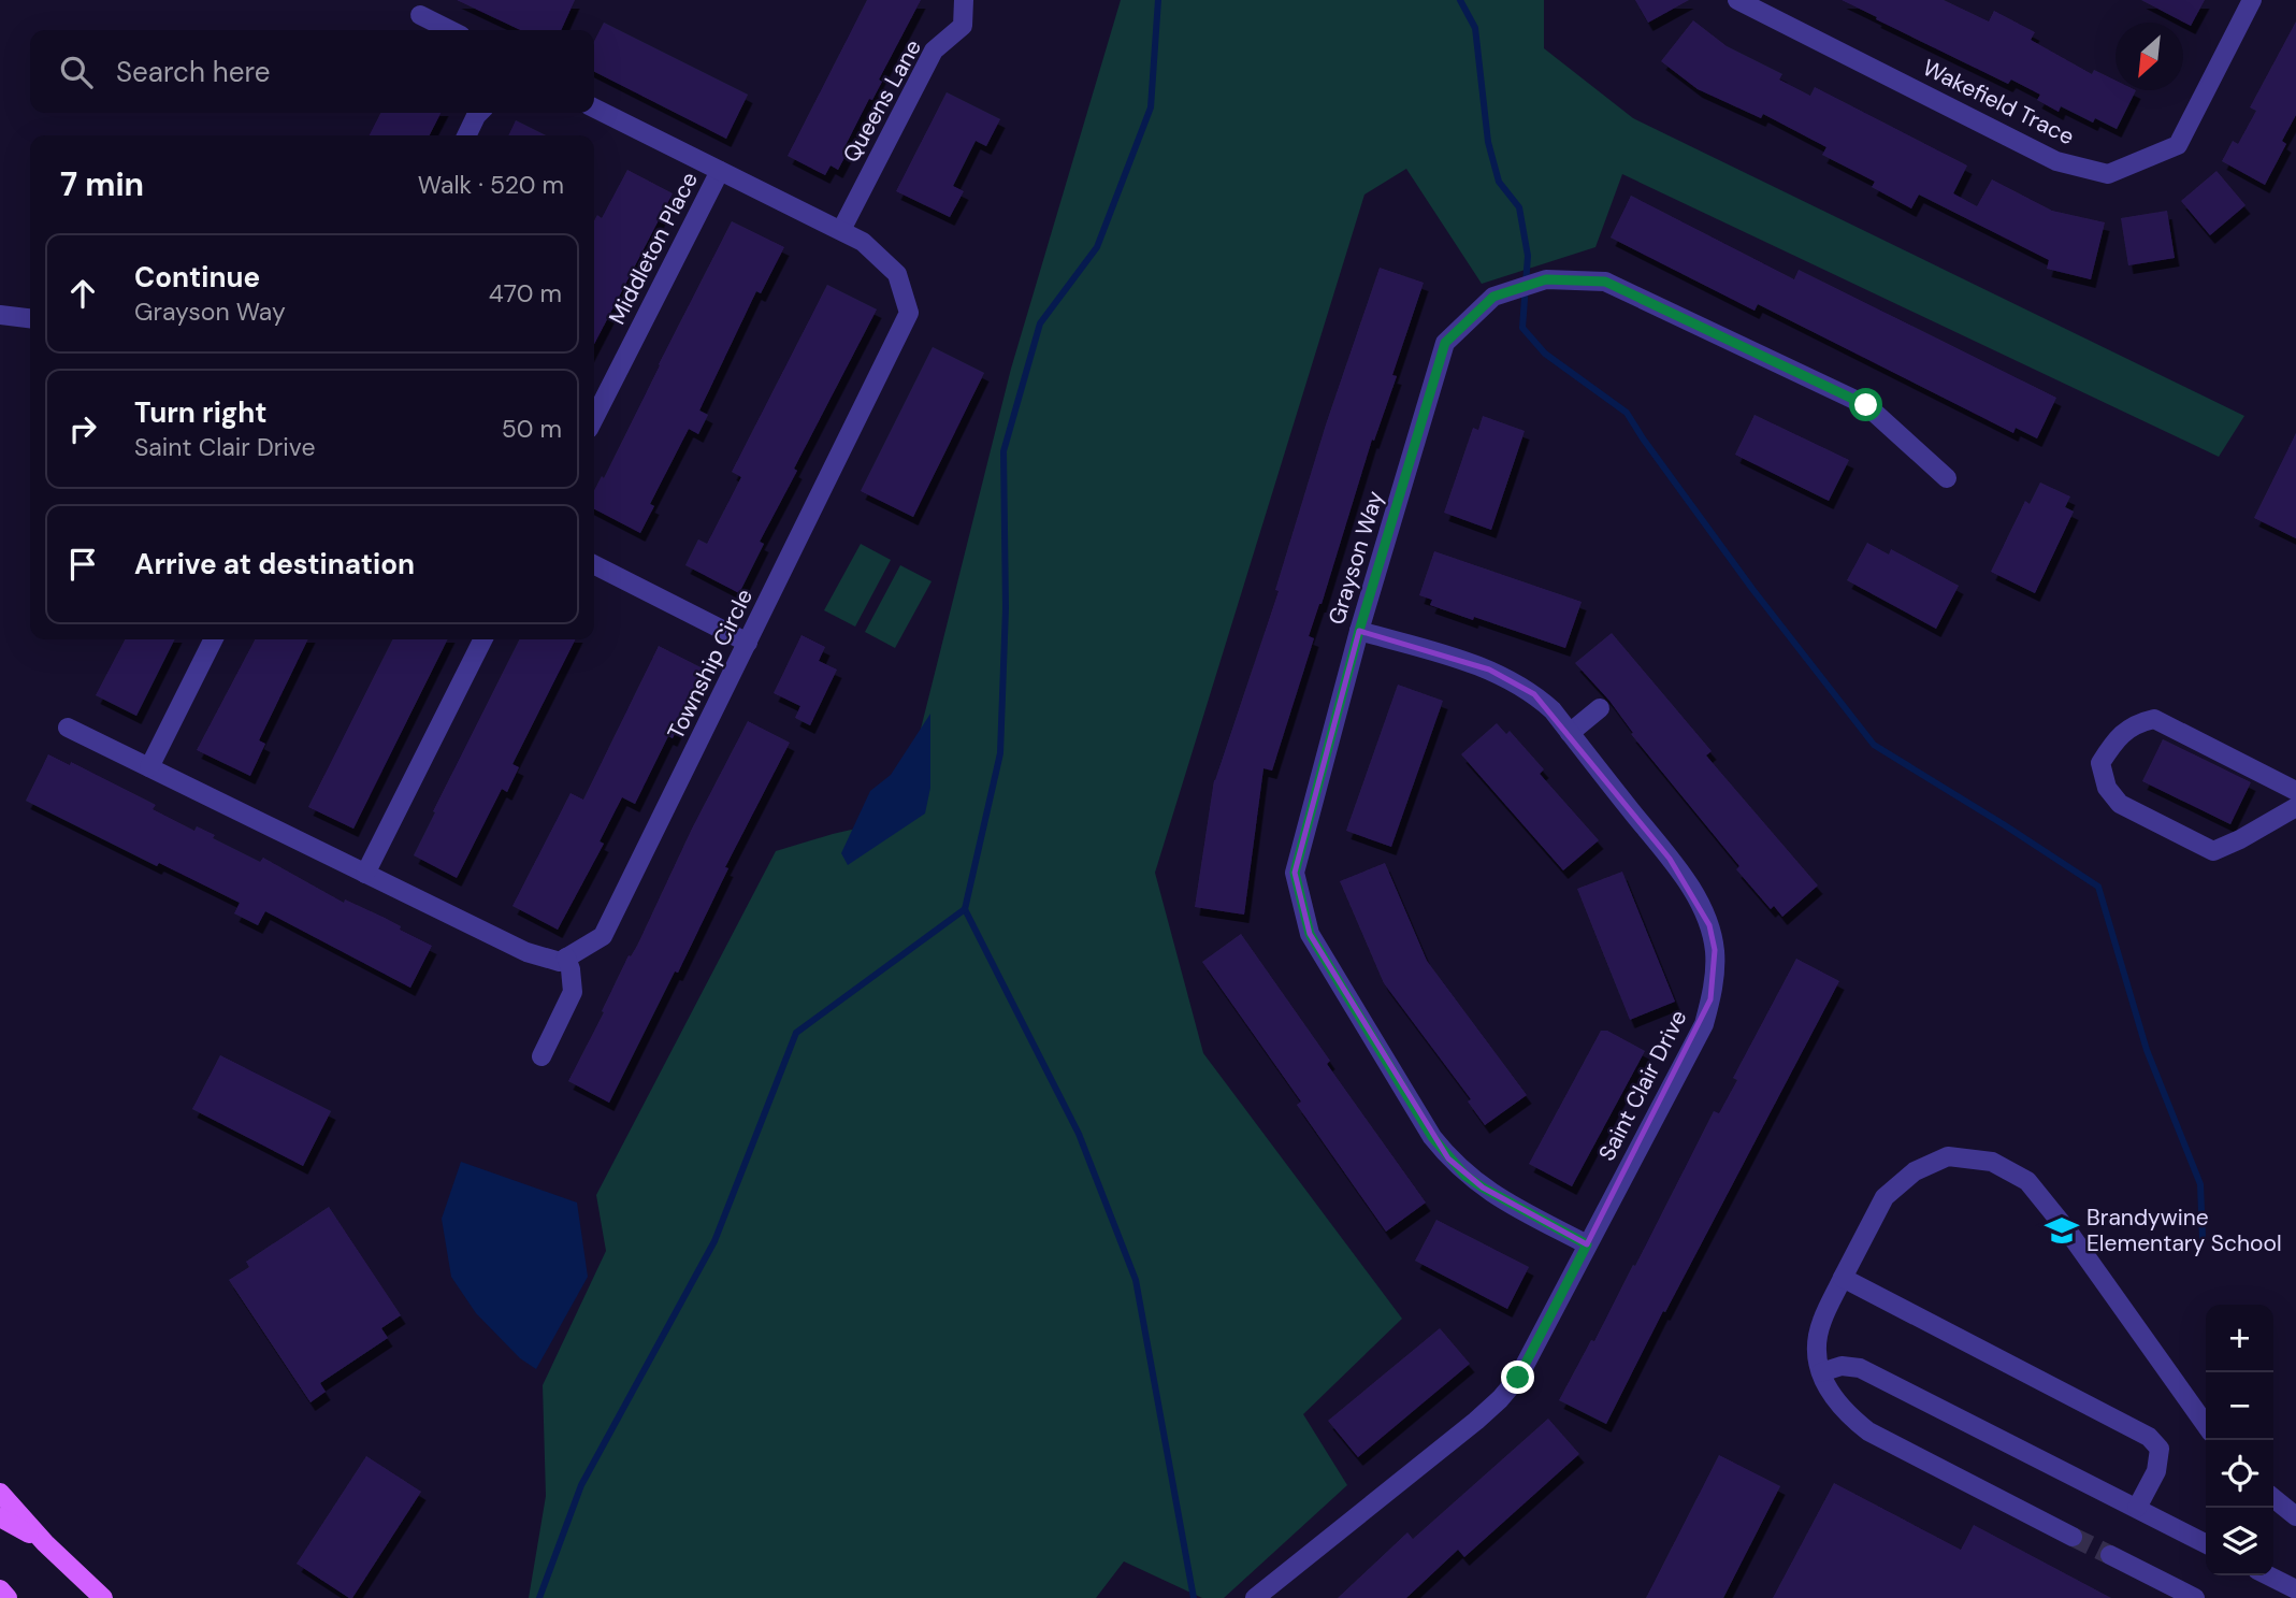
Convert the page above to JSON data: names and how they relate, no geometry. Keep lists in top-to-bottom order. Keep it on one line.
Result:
{"streets":{"street":["Queens Lane","Wakefield Trace","Middleton Place","Grayson Way","Township Circle","Saint Clair Drive"]},"crossings":[["Queens Lane","Township Circle"],["Middleton Place","Township Circle"],["Grayson Way","Saint Clair Drive"]],"places":{"school or university":["Brandywine Elementary School"]},"north":"bottom left","page":{"search":"Search here","heading":["7 min","Walk · 520 m"],"list":[["Continue","Grayson Way","470 m"],["Turn right","Saint Clair Drive","50 m"],"Arrive at destination"],"map_buttons":["+","−"]}}
